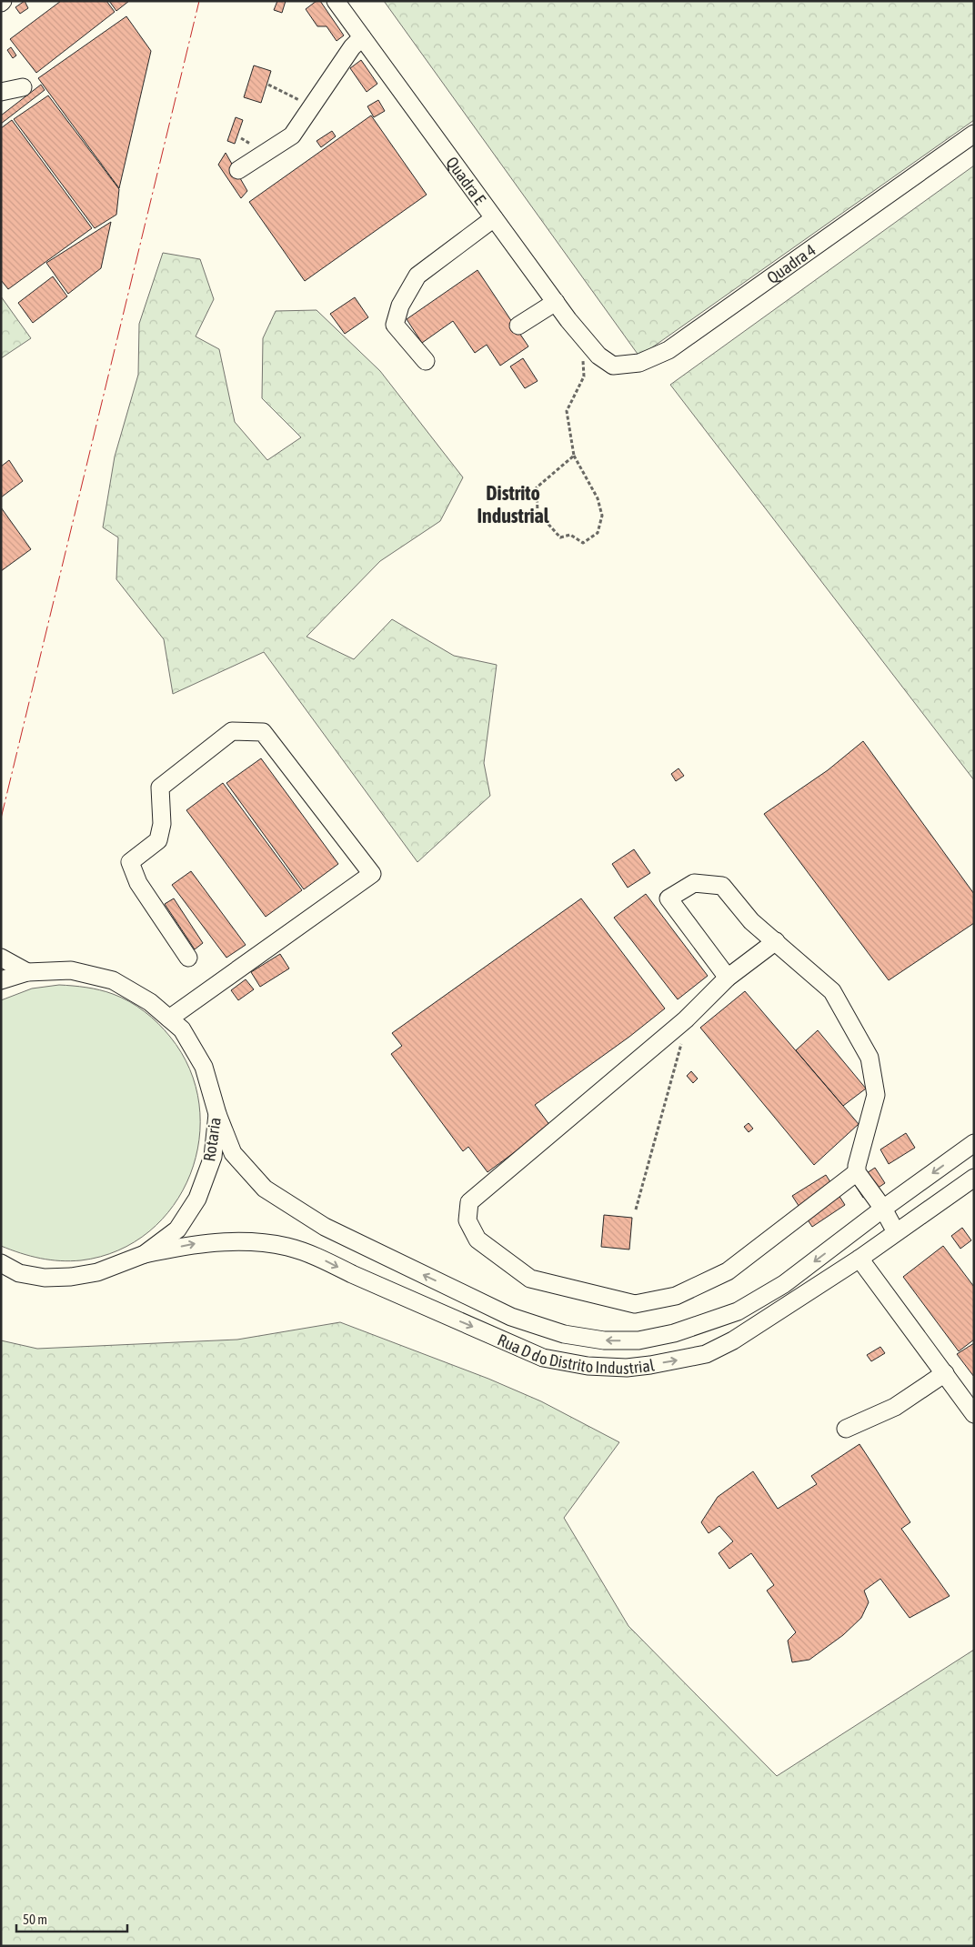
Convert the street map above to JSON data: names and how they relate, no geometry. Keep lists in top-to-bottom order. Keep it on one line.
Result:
{"streets":{"street":["Quadra E","Quadra 4","Rotaria","Rua D do Distrito Industrial"]},"crossings":[["Quadra E","Quadra 4"],["Rotaria","Rua D do Distrito Industrial"]],"districts":["Distrito Industrial"],"scale_bar":"50 m"}
